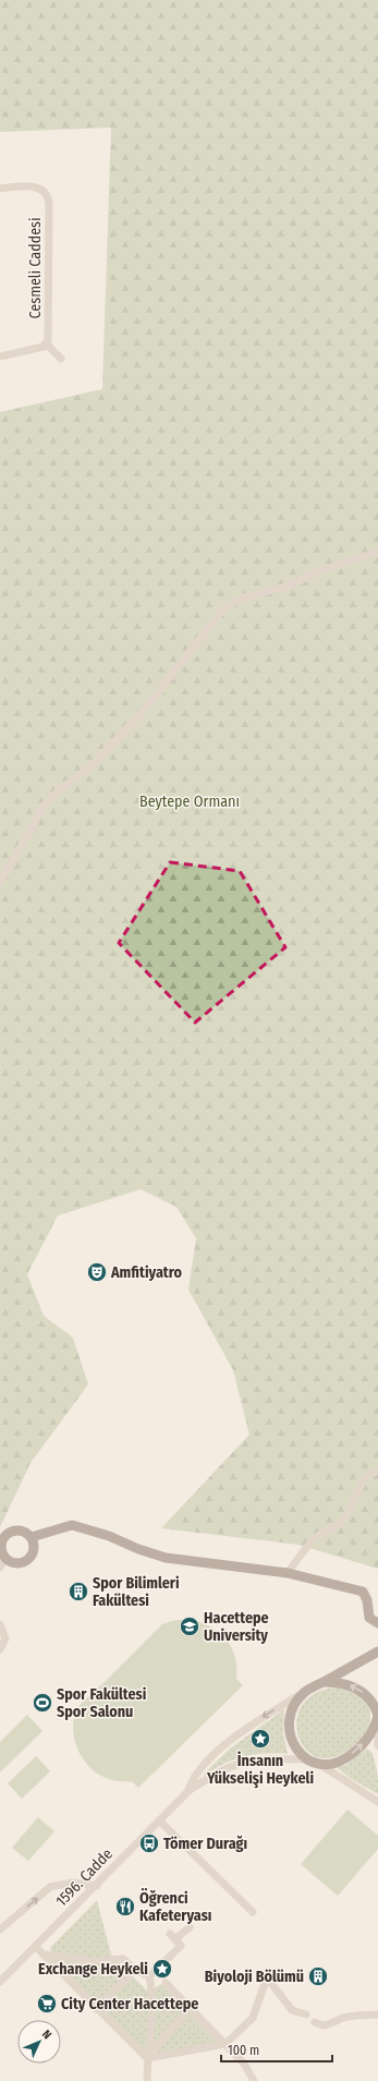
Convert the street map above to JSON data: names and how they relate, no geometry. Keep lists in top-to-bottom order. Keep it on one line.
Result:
{"streets":{"main road":["1596. Cadde"],"street":["Cesmeli Caddesi"]},"parks":["Beytepe Ormanı"],"places":{"theatre":["Amfitiyatro"],"building":["Spor Bilimleri Fakültesi","Biyoloji Bölümü"],"school or university":["Hacettepe University"],"sports":["Spor Fakültesi Spor Salonu"],"place":["İnsanın Yükselişi Heykeli","Exchange Heykeli"],"bus stop":["Tömer Durağı"],"restaurant":["Öğrenci Kafeteryası"],"supermarket":["City Center Hacettepe"]},"scale_bar":"100 m","north":"top right"}
